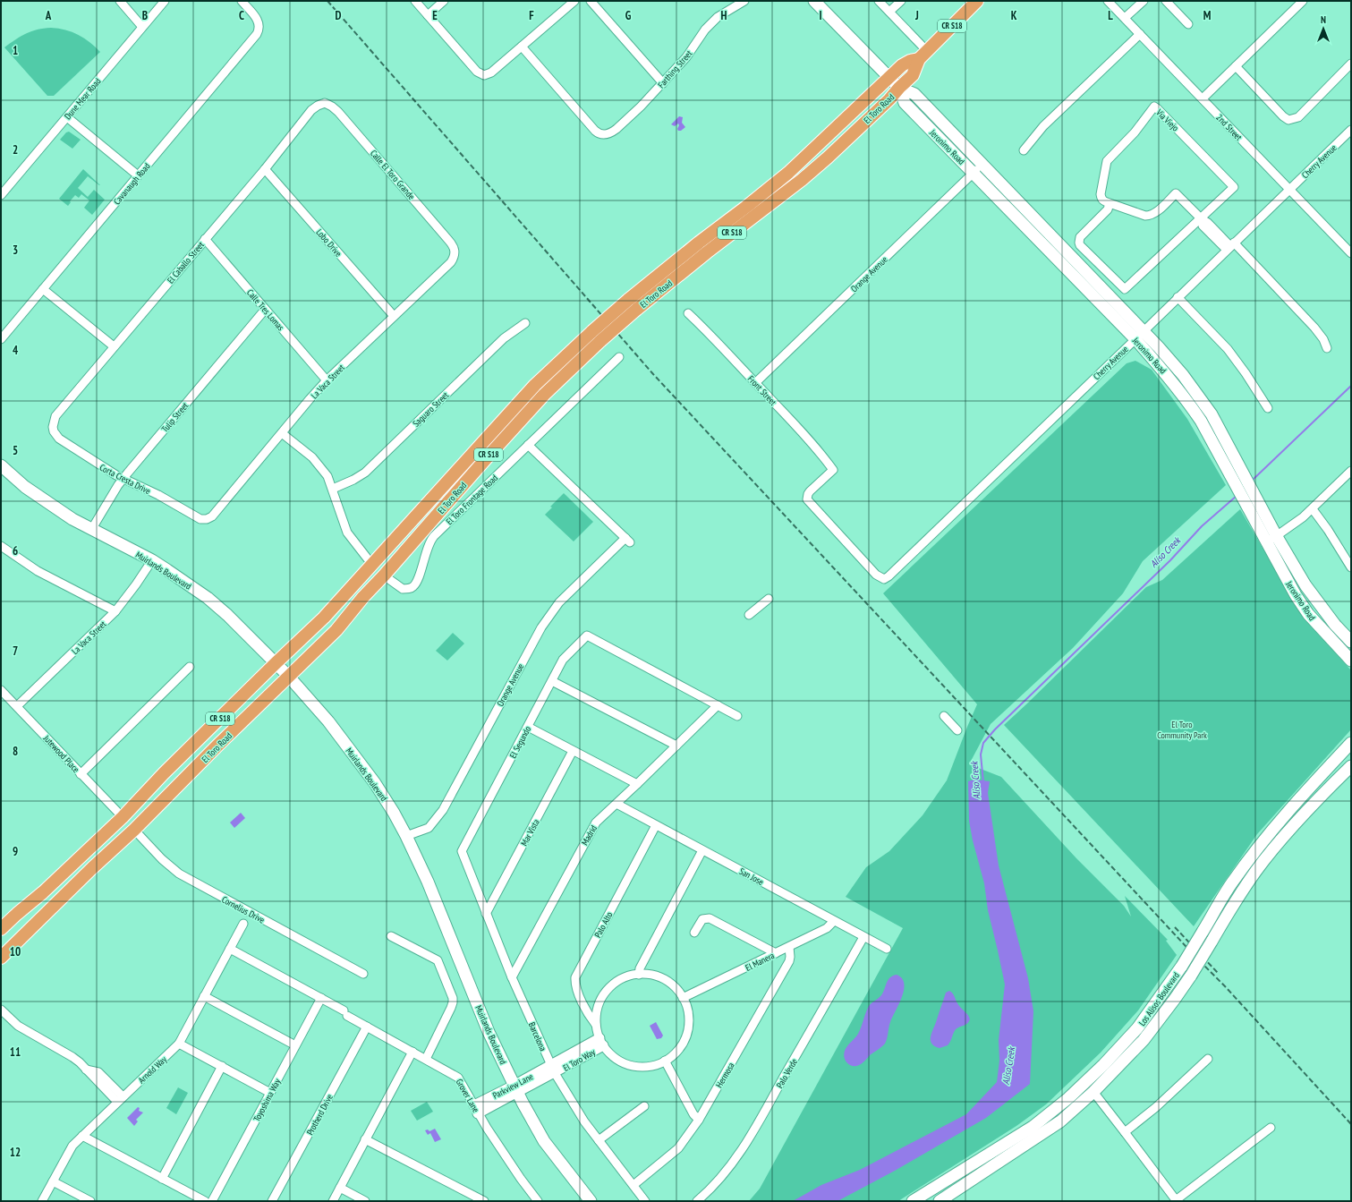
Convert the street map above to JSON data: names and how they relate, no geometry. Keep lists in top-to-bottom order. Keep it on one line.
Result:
{"streets":{"main road":["CR S18","El Toro Road","Jeronimo Road","Muirlands Boulevard","Los Alisos Boulevard"],"street":["Farthing Street","Dune Mear Road","Via Viejo","2nd Street","Cherry Avenue","Calle El Toro Grande","Cavanaugh Road","Lobo Drive","El Caballo Street","Orange Avenue","Calle Tres Lomas","La Vaca Street","Front Street","Saguaro Street","Tulip Street","Corta Cresta Drive","El Toro Frontage Road","El Segundo","Jutewood Place","Mar Vista","Madrid","San Jose","Cornelius Drive","Palo Alto","El Manera","Barcelona","El Toro Way","Arnold Way","Palo Verde","Hermosa","Parkview Lane","Grover Lane","Toyoshima Way","Protherd Drive"]},"crossings":[["El Toro Road","Jeronimo Road"],["El Toro Road","El Toro Frontage Road"],["El Toro Road","Muirlands Boulevard"],["El Toro Road","Jutewood Place"],["El Toro Road","Cornelius Drive"],["2nd Street","Cherry Avenue"],["Jeronimo Road","Cherry Avenue"],["Jeronimo Road","Orange Avenue"],["Cherry Avenue","Front Street"],["Calle El Toro Grande","El Caballo Street"],["Calle El Toro Grande","La Vaca Street"],["Lobo Drive","El Caballo Street"],["Lobo Drive","La Vaca Street"],["El Caballo Street","Calle Tres Lomas"],["El Caballo Street","Corta Cresta Drive"],["Orange Avenue","Front Street"],["Orange Avenue","El Toro Frontage Road"],["Orange Avenue","Muirlands Boulevard"],["Calle Tres Lomas","La Vaca Street"],["Calle Tres Lomas","Tulip Street"],["La Vaca Street","Corta Cresta Drive"],["La Vaca Street","Muirlands Boulevard"],["La Vaca Street","Jutewood Place"],["Tulip Street","Corta Cresta Drive"],["Tulip Street","Muirlands Boulevard"],["Muirlands Boulevard","Parkview Lane"],["El Segundo","Madrid"],["El Segundo","Barcelona"],["Mar Vista","Barcelona"],["Madrid","San Jose"],["Madrid","Barcelona"],["San Jose","Palo Alto"],["San Jose","El Manera"],["San Jose","Palo Verde"],["Palo Alto","El Manera"],["Palo Alto","El Toro Way"],["El Manera","El Toro Way"],["El Manera","Hermosa"],["Barcelona","El Toro Way"],["Barcelona","Hermosa"],["Barcelona","Parkview Lane"],["El Toro Way","Parkview Lane"],["Arnold Way","Grover Lane"],["Parkview Lane","Grover Lane"],["Grover Lane","Toyoshima Way"],["Grover Lane","Protherd Drive"]],"water":["Aliso Creek"],"parks":["El Toro Community Park"],"north":"top","grid":{"columns":["A","B","C","D","E","F","G","H","I","J","K","L","M"],"rows":["1","2","3","4","5","6","7","8","9","10","11","12"]}}
